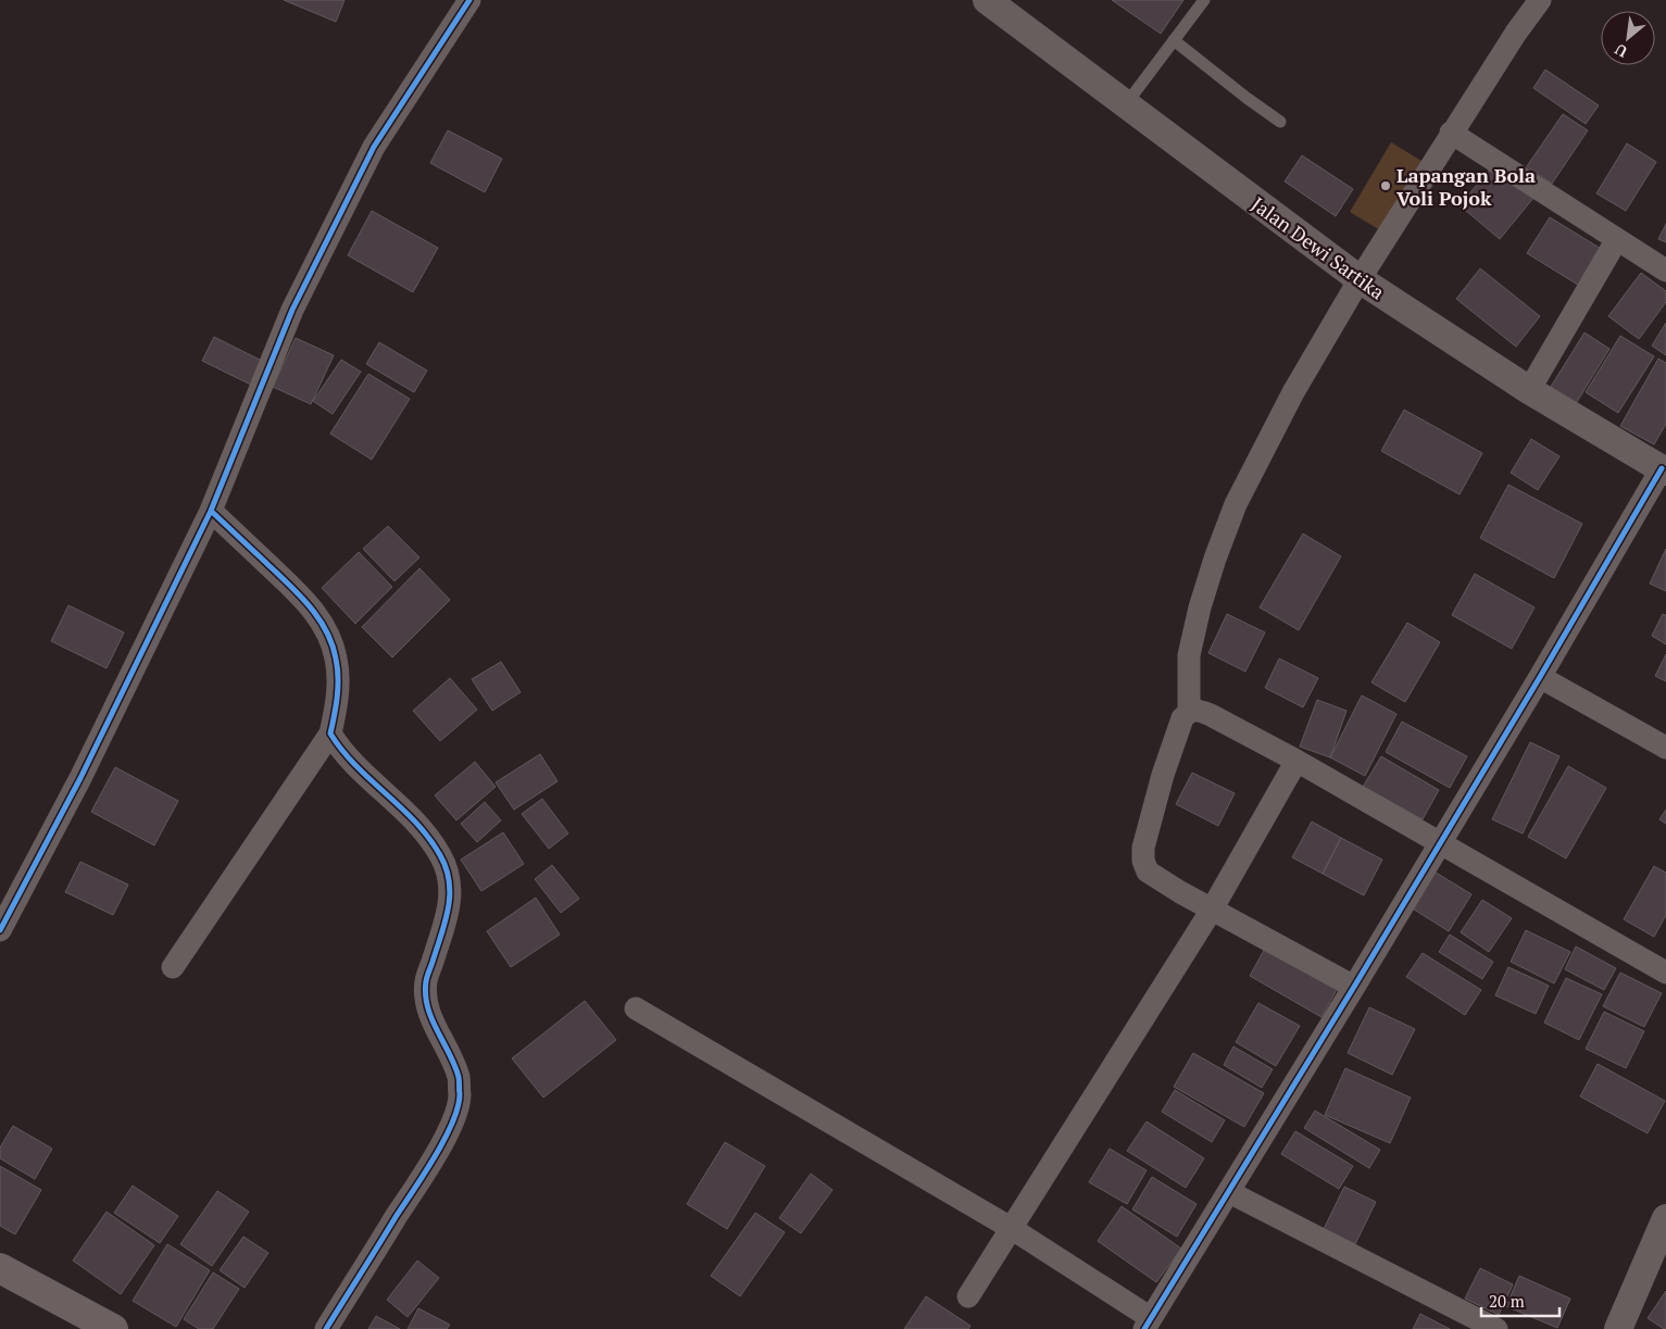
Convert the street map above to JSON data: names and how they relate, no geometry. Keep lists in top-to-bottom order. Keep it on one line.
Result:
{"streets":{"street":["Jalan Dewi Sartika"]},"places":["Lapangan Bola Voli Pojok"],"scale_bar":"20 m","north":"bottom left"}
